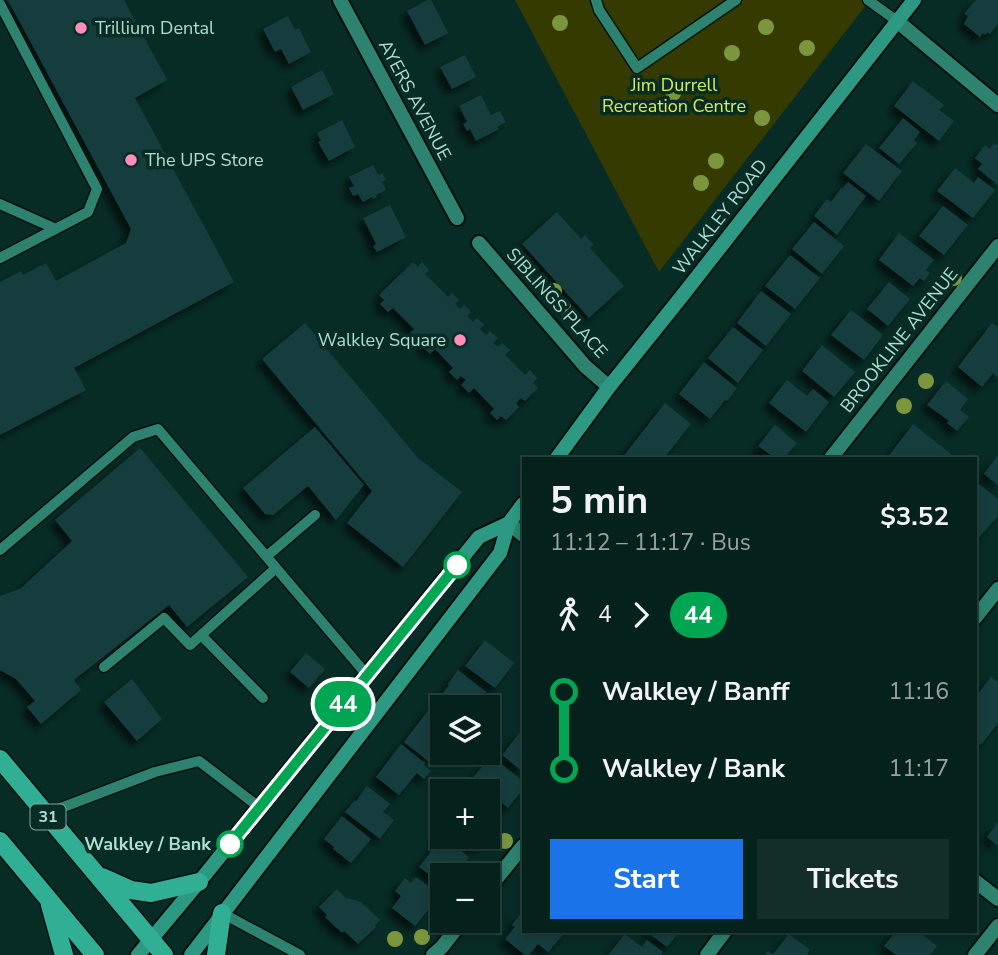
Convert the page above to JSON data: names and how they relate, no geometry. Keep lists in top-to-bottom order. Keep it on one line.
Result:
{"streets":{"main road":["WALKLEY ROAD","31"],"street":["AYERS AVENUE","SIBLINGS PLACE","BROOKLINE AVENUE"]},"crossings":[["WALKLEY ROAD","SIBLINGS PLACE"]],"parks":["Jim Durrell Recreation Centre"],"places":["Trillium Dental","The UPS Store","Walkley Square","Walkley / Bank"],"lines":["bus line 44"],"page":{"on_map":"44","heading":["5 min","11:12 – 11:17 · Bus","$3.52"],"legs":["4","44"],"list":[{"name":"Walkley / Banff","value":"11:16"},{"name":"Walkley / Bank","value":"11:17"}],"map_buttons":["+","−"],"buttons":["Start","Tickets"]}}
